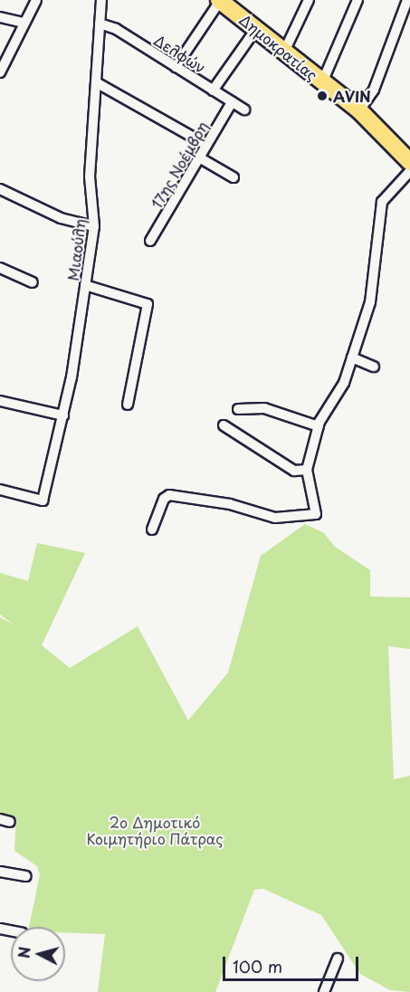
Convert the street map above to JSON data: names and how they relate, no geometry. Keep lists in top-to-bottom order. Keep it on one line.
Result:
{"streets":{"main road":["Δημοκρατίας"],"street":["Δελφών","17ης Νοέμβρη","Μιαούλη"]},"crossings":[["Δελφών","17ης Νοέμβρη"],["Δελφών","Μιαούλη"]],"parks":["2o Δημοτικό Κοιμητήριο Πάτρας"],"places":["AVIN"],"scale_bar":"100 m","north":"left"}
